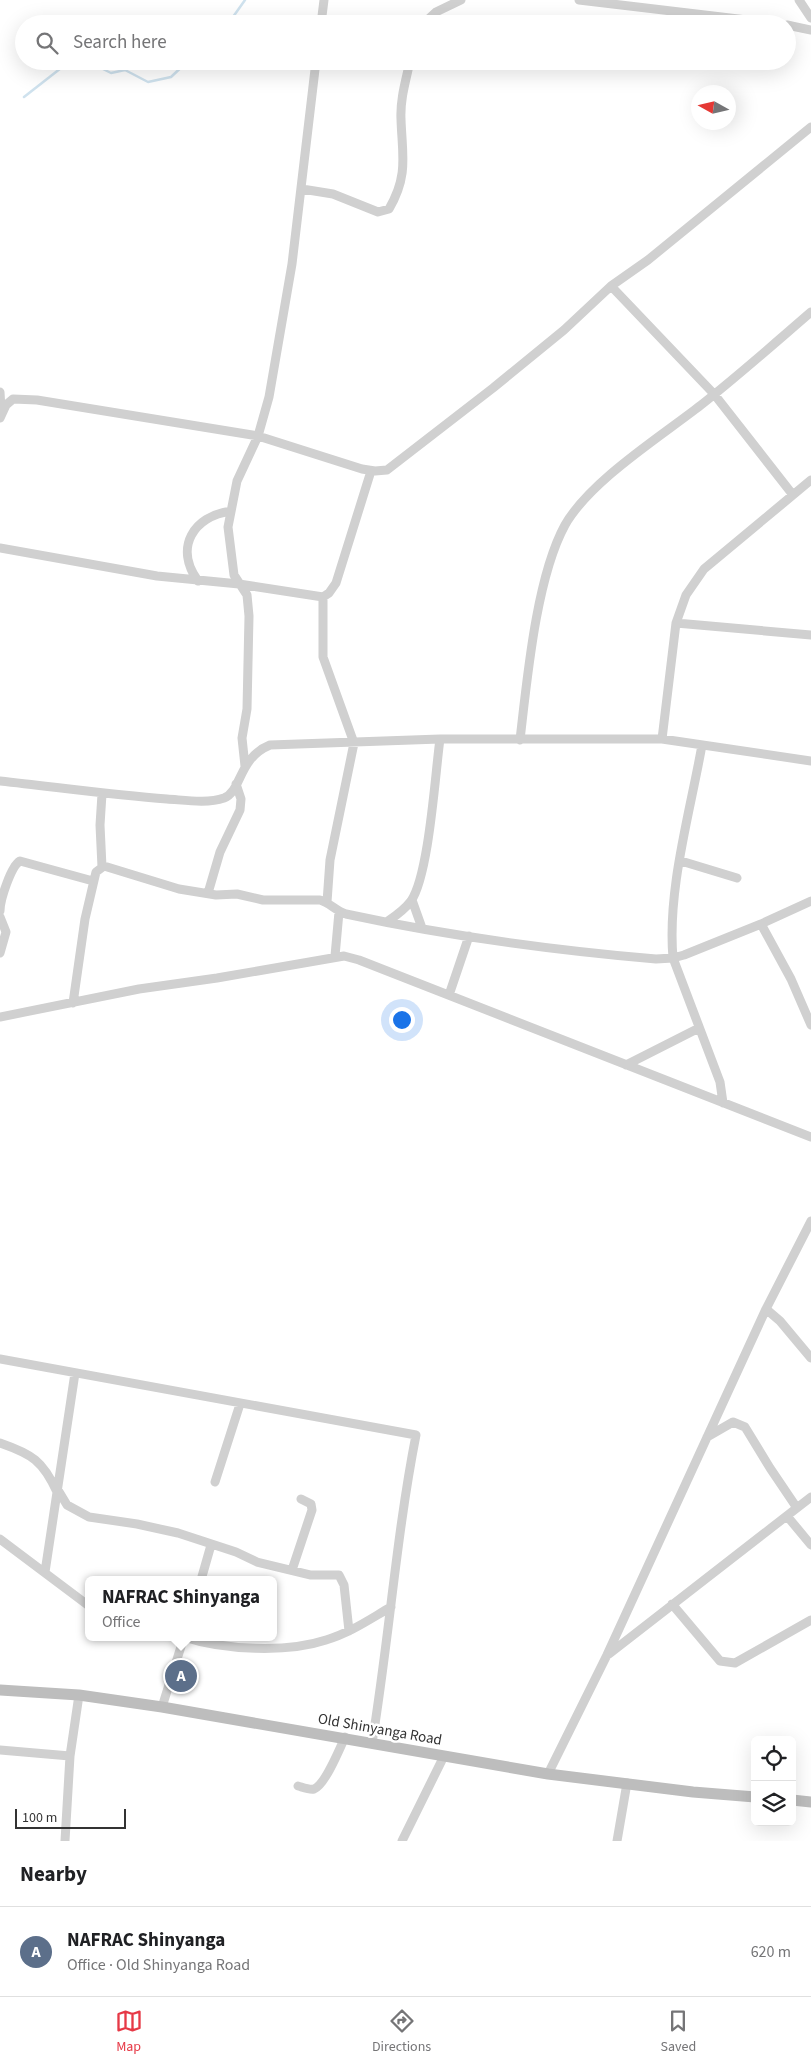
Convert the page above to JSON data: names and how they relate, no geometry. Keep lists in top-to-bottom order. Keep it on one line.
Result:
{"streets":{"main road":["Old Shinyanga Road"]},"scale_bar":"100 m","north":"left","page":{"search":"Search here","popup":["NAFRAC Shinyanga","Office"],"pins":"A","scale":"100 m","heading":"Nearby","list":[{"mark":"A","name":"NAFRAC Shinyanga","note":"Office · Old Shinyanga Road","value":"620 m"}],"nav":["Map","Directions","Saved"]}}
